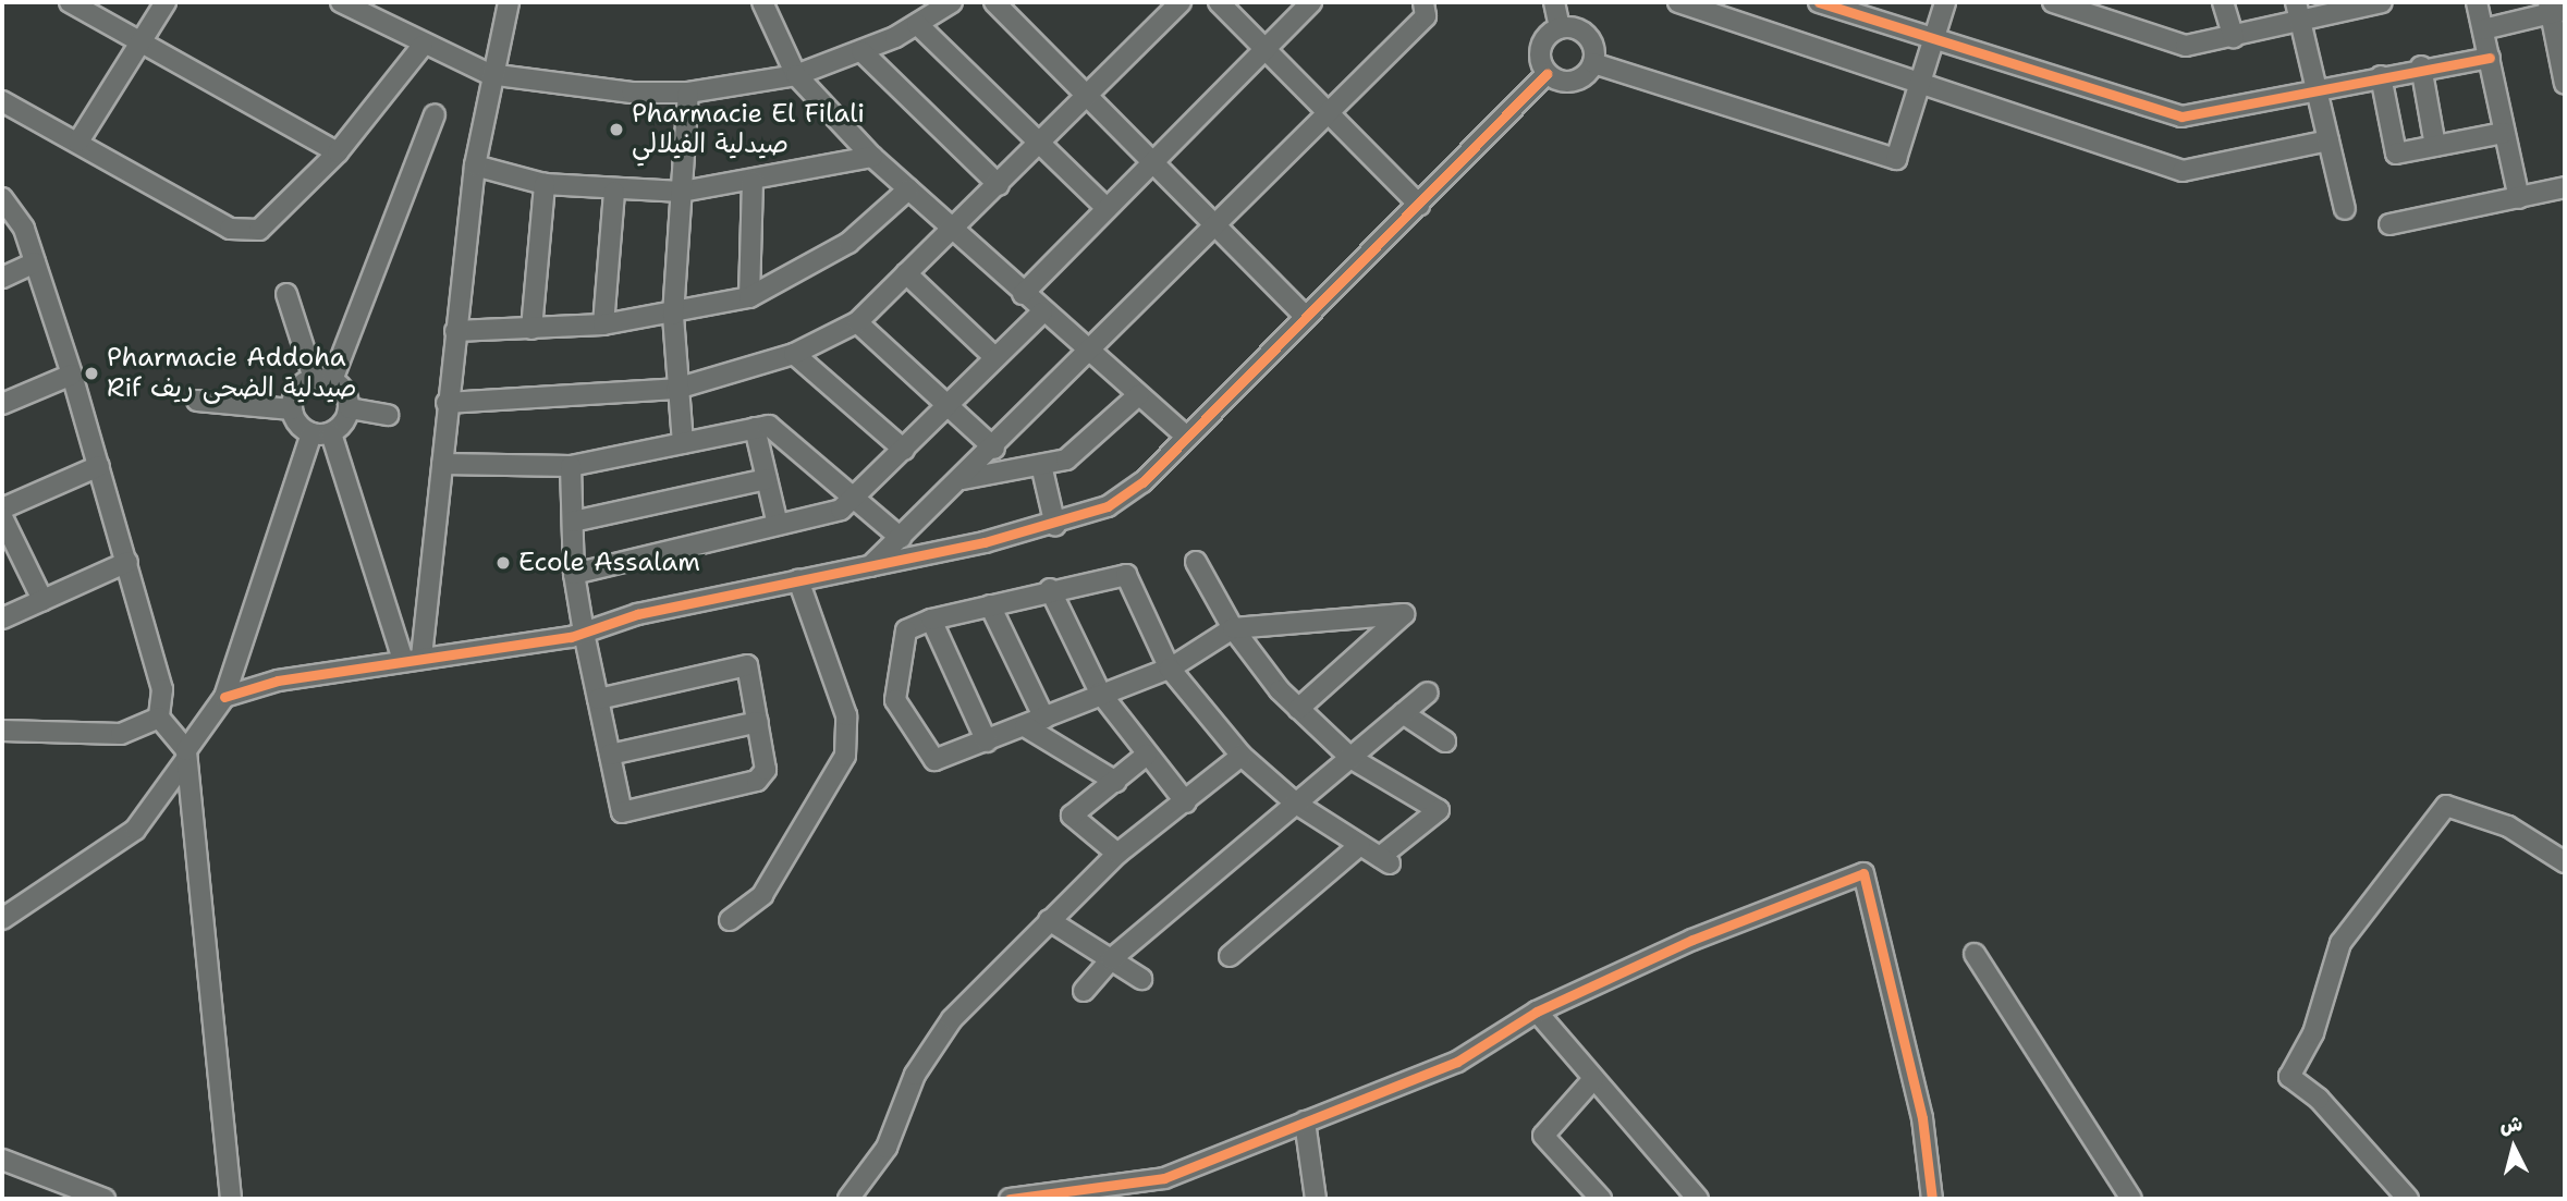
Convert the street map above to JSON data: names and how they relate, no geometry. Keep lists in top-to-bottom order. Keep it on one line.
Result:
{"places":["Pharmacie El Filali صيدلية الفيلالي","Pharmacie Addoha Rif صيدلية الضحى ريف","Ecole Assalam"],"north":"top"}
